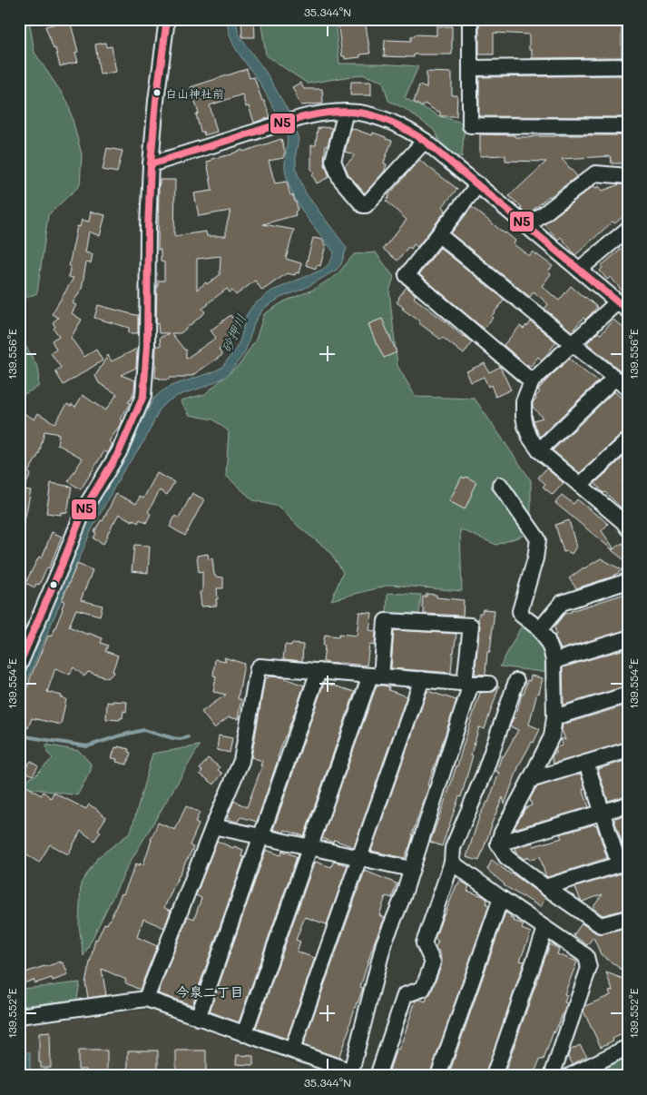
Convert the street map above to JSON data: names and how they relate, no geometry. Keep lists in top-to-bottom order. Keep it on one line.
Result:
{"districts":["今泉二丁目"],"water":["砂押川"],"places":["白山神社前"],"lines":["transit line N5"],"coordinates":["35.344°N","139.556°E","139.554°E","139.552°E"]}
